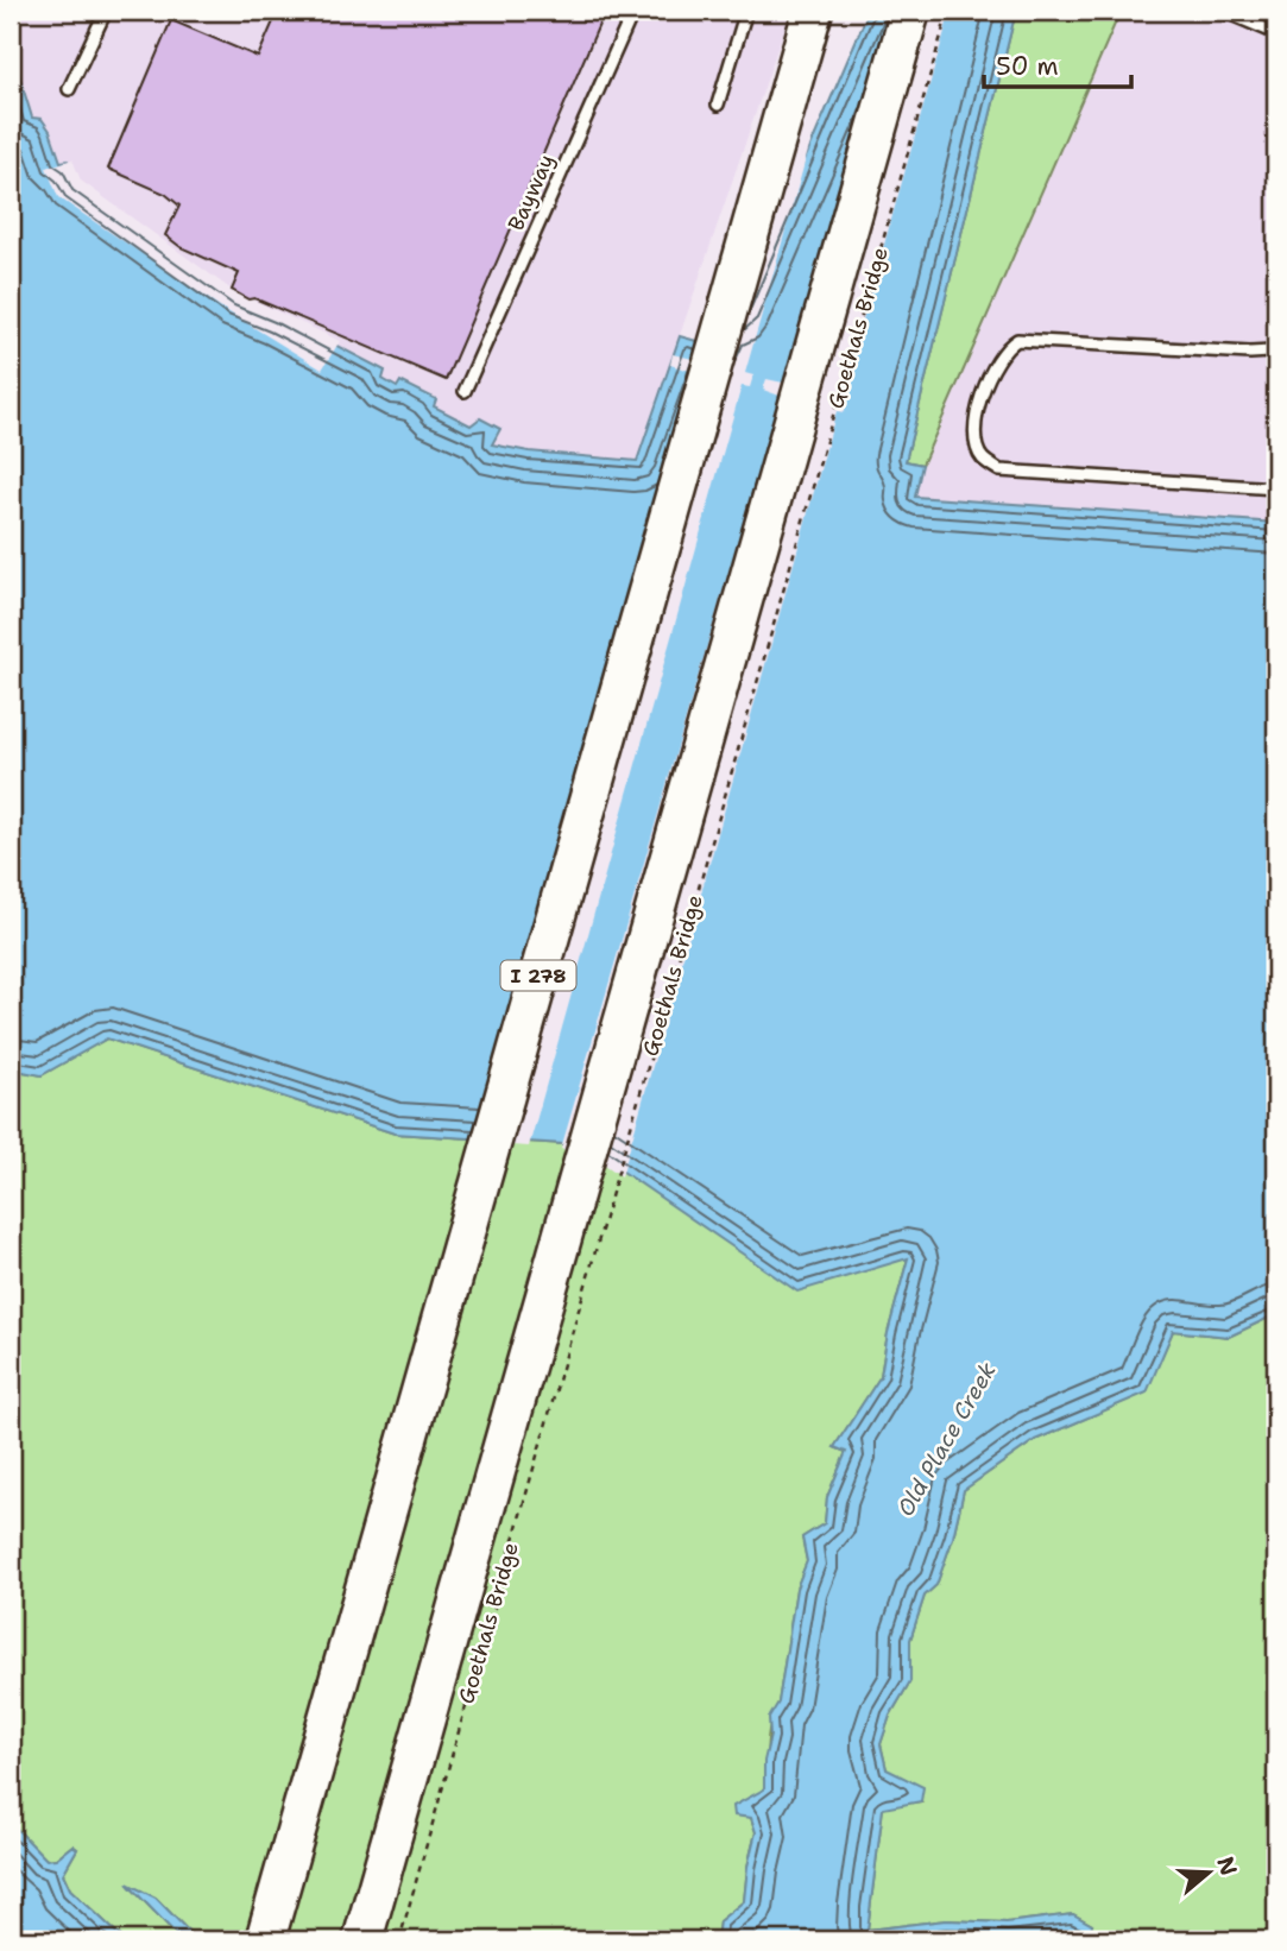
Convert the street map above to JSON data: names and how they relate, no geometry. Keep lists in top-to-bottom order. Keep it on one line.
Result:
{"streets":{"highway":["Goethals Bridge","I 278"],"lane":["Bayway"]},"water":["Old Place Creek"],"scale_bar":"50 m","north":"right"}
